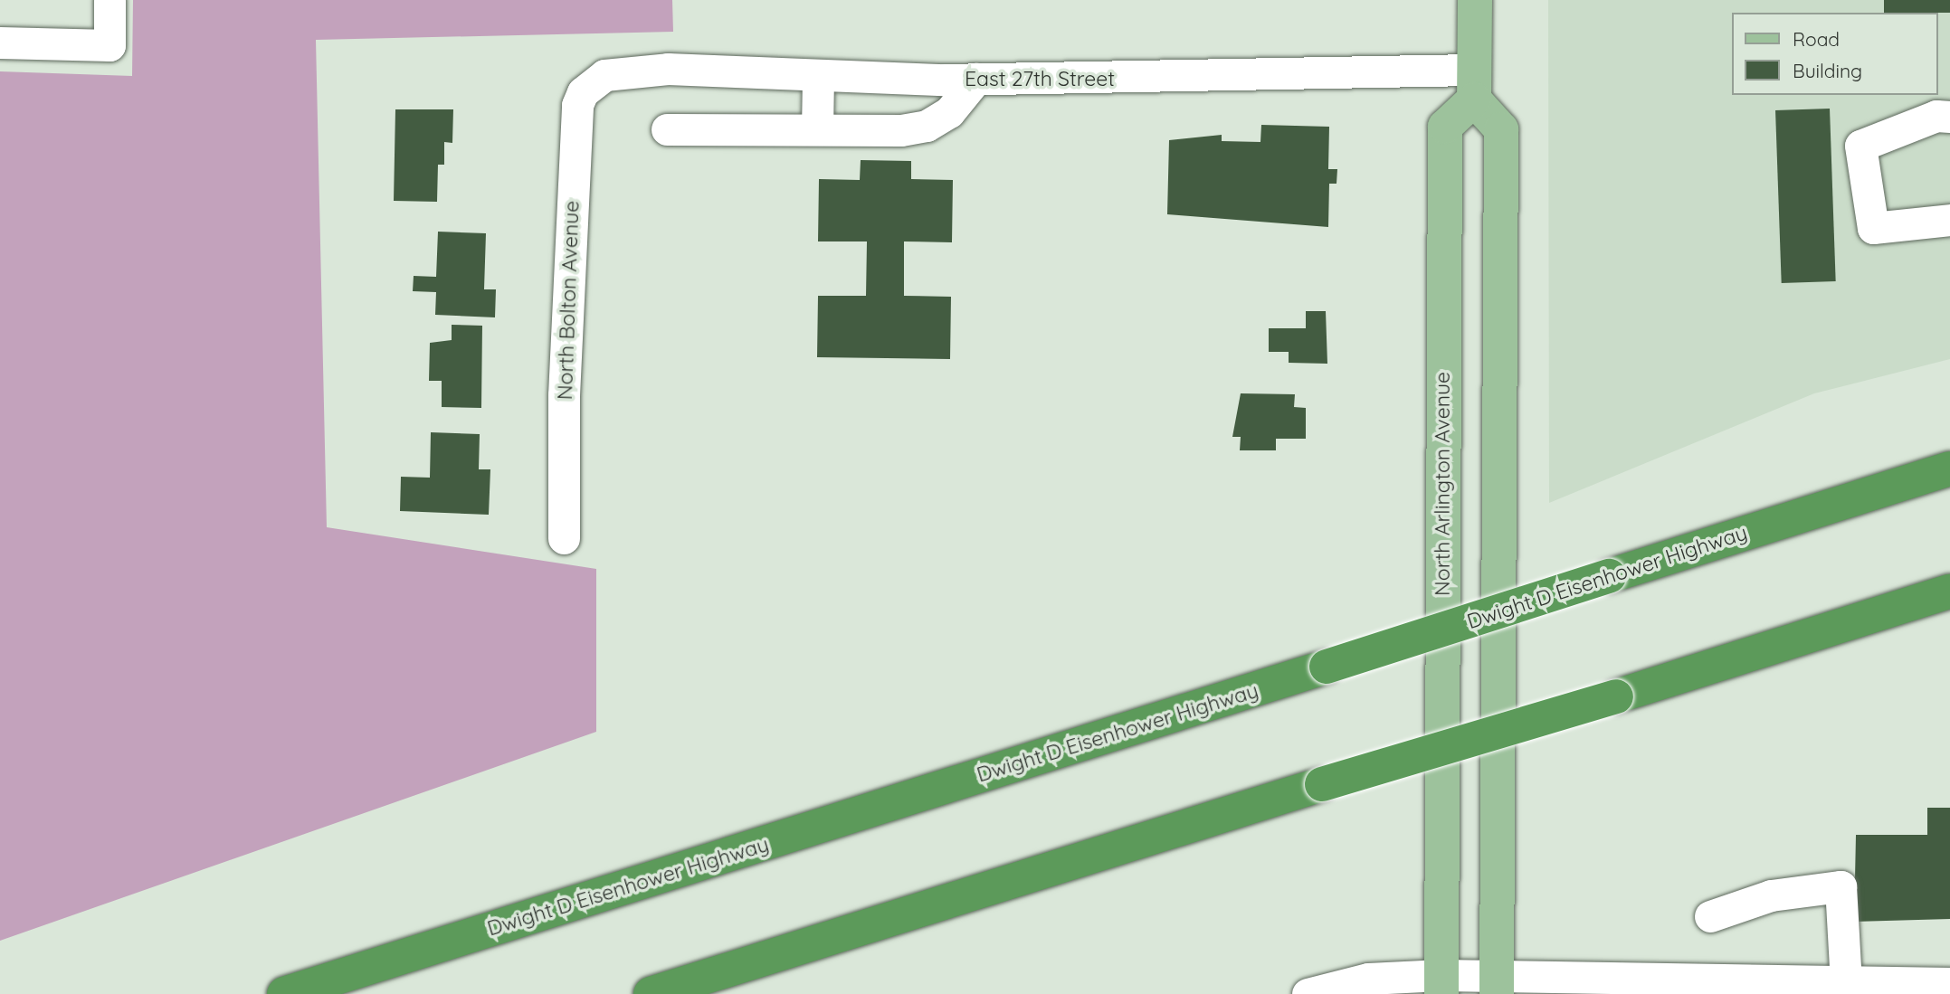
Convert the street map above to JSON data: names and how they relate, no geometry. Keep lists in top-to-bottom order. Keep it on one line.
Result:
{"streets":{"highway":["Dwight D Eisenhower Highway"],"main road":["North Arlington Avenue"],"street":["East 27th Street","North Bolton Avenue"]},"crossings":[["East 27th Street","North Bolton Avenue"],["East 27th Street","North Arlington Avenue"]],"legend":["Road","Building"]}
